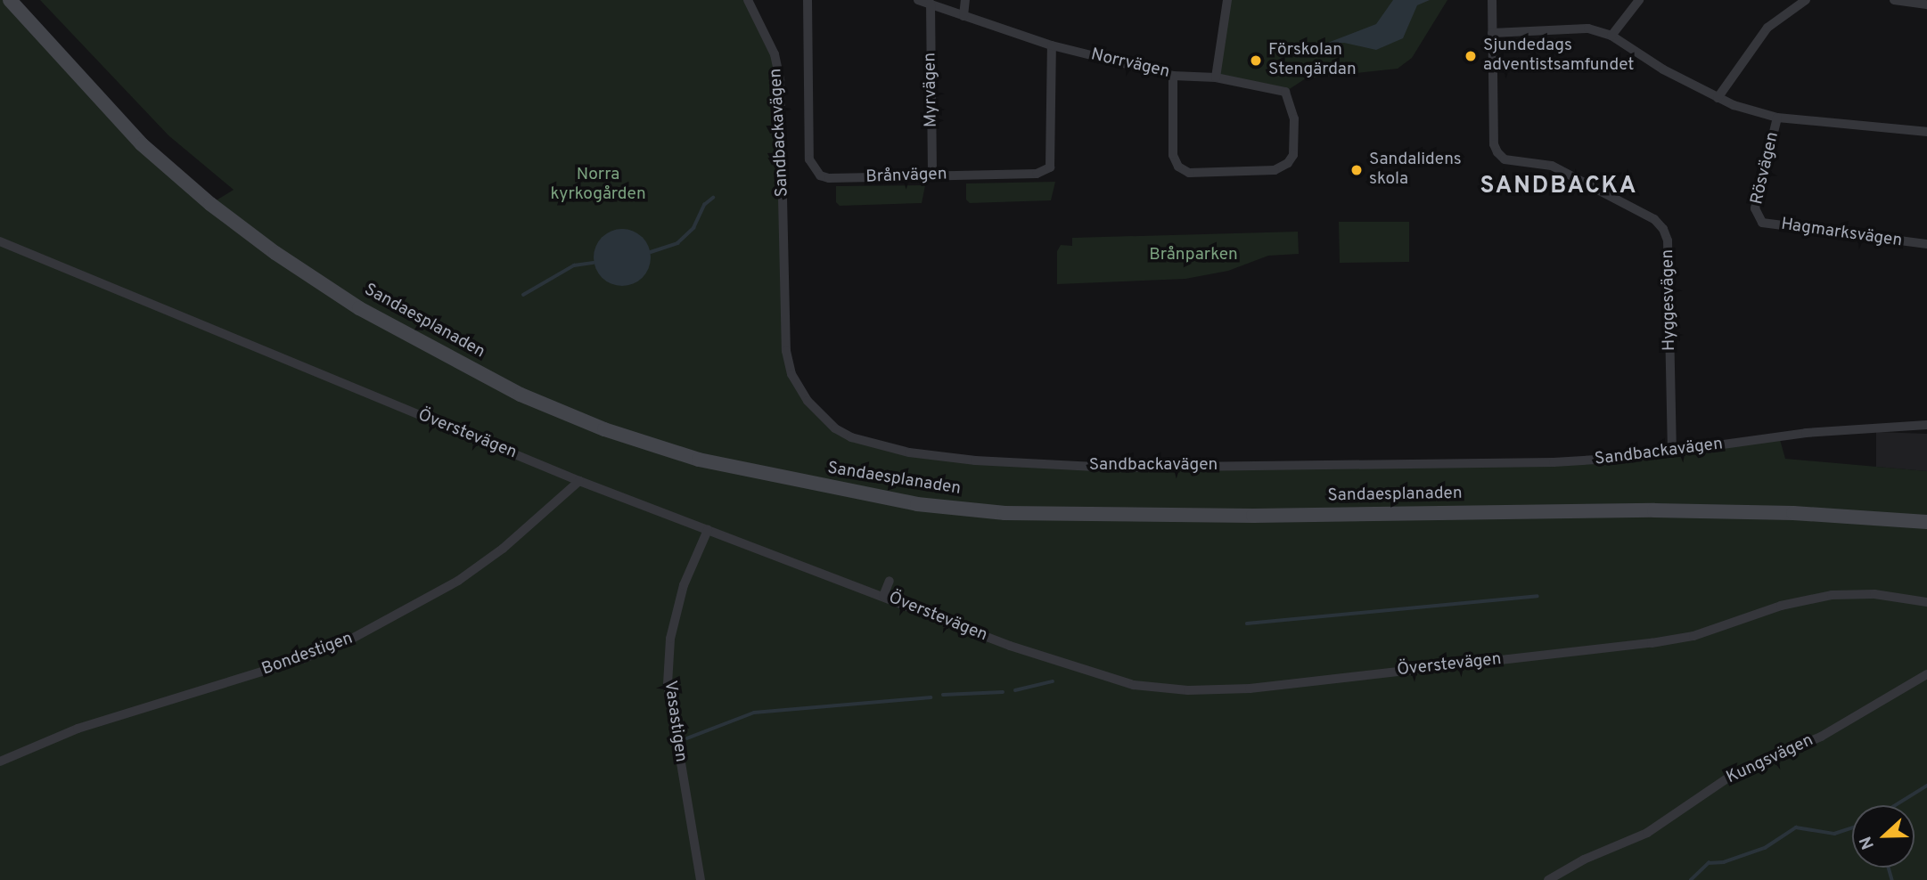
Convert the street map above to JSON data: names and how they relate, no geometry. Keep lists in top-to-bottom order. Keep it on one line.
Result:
{"streets":{"main road":["Sandaesplanaden"],"street":["Norrvägen","Myrvägen","Sandbackavägen","Rösvägen","Brånvägen","Hagmarksvägen","Hyggesvägen","Överstevägen","Bondestigen","Vasastigen","Kungsvägen"]},"crossings":[["Norrvägen","Myrvägen"],["Norrvägen","Brånvägen"],["Myrvägen","Brånvägen"],["Sandbackavägen","Hyggesvägen"],["Rösvägen","Hagmarksvägen"],["Överstevägen","Bondestigen"],["Överstevägen","Vasastigen"]],"districts":["SANDBACKA"],"parks":["Norra kyrkogården","Brånparken"],"places":["Sjundedags adventistsamfundet","Förskolan Stengärdan","Sandalidens skola"],"north":"left"}
